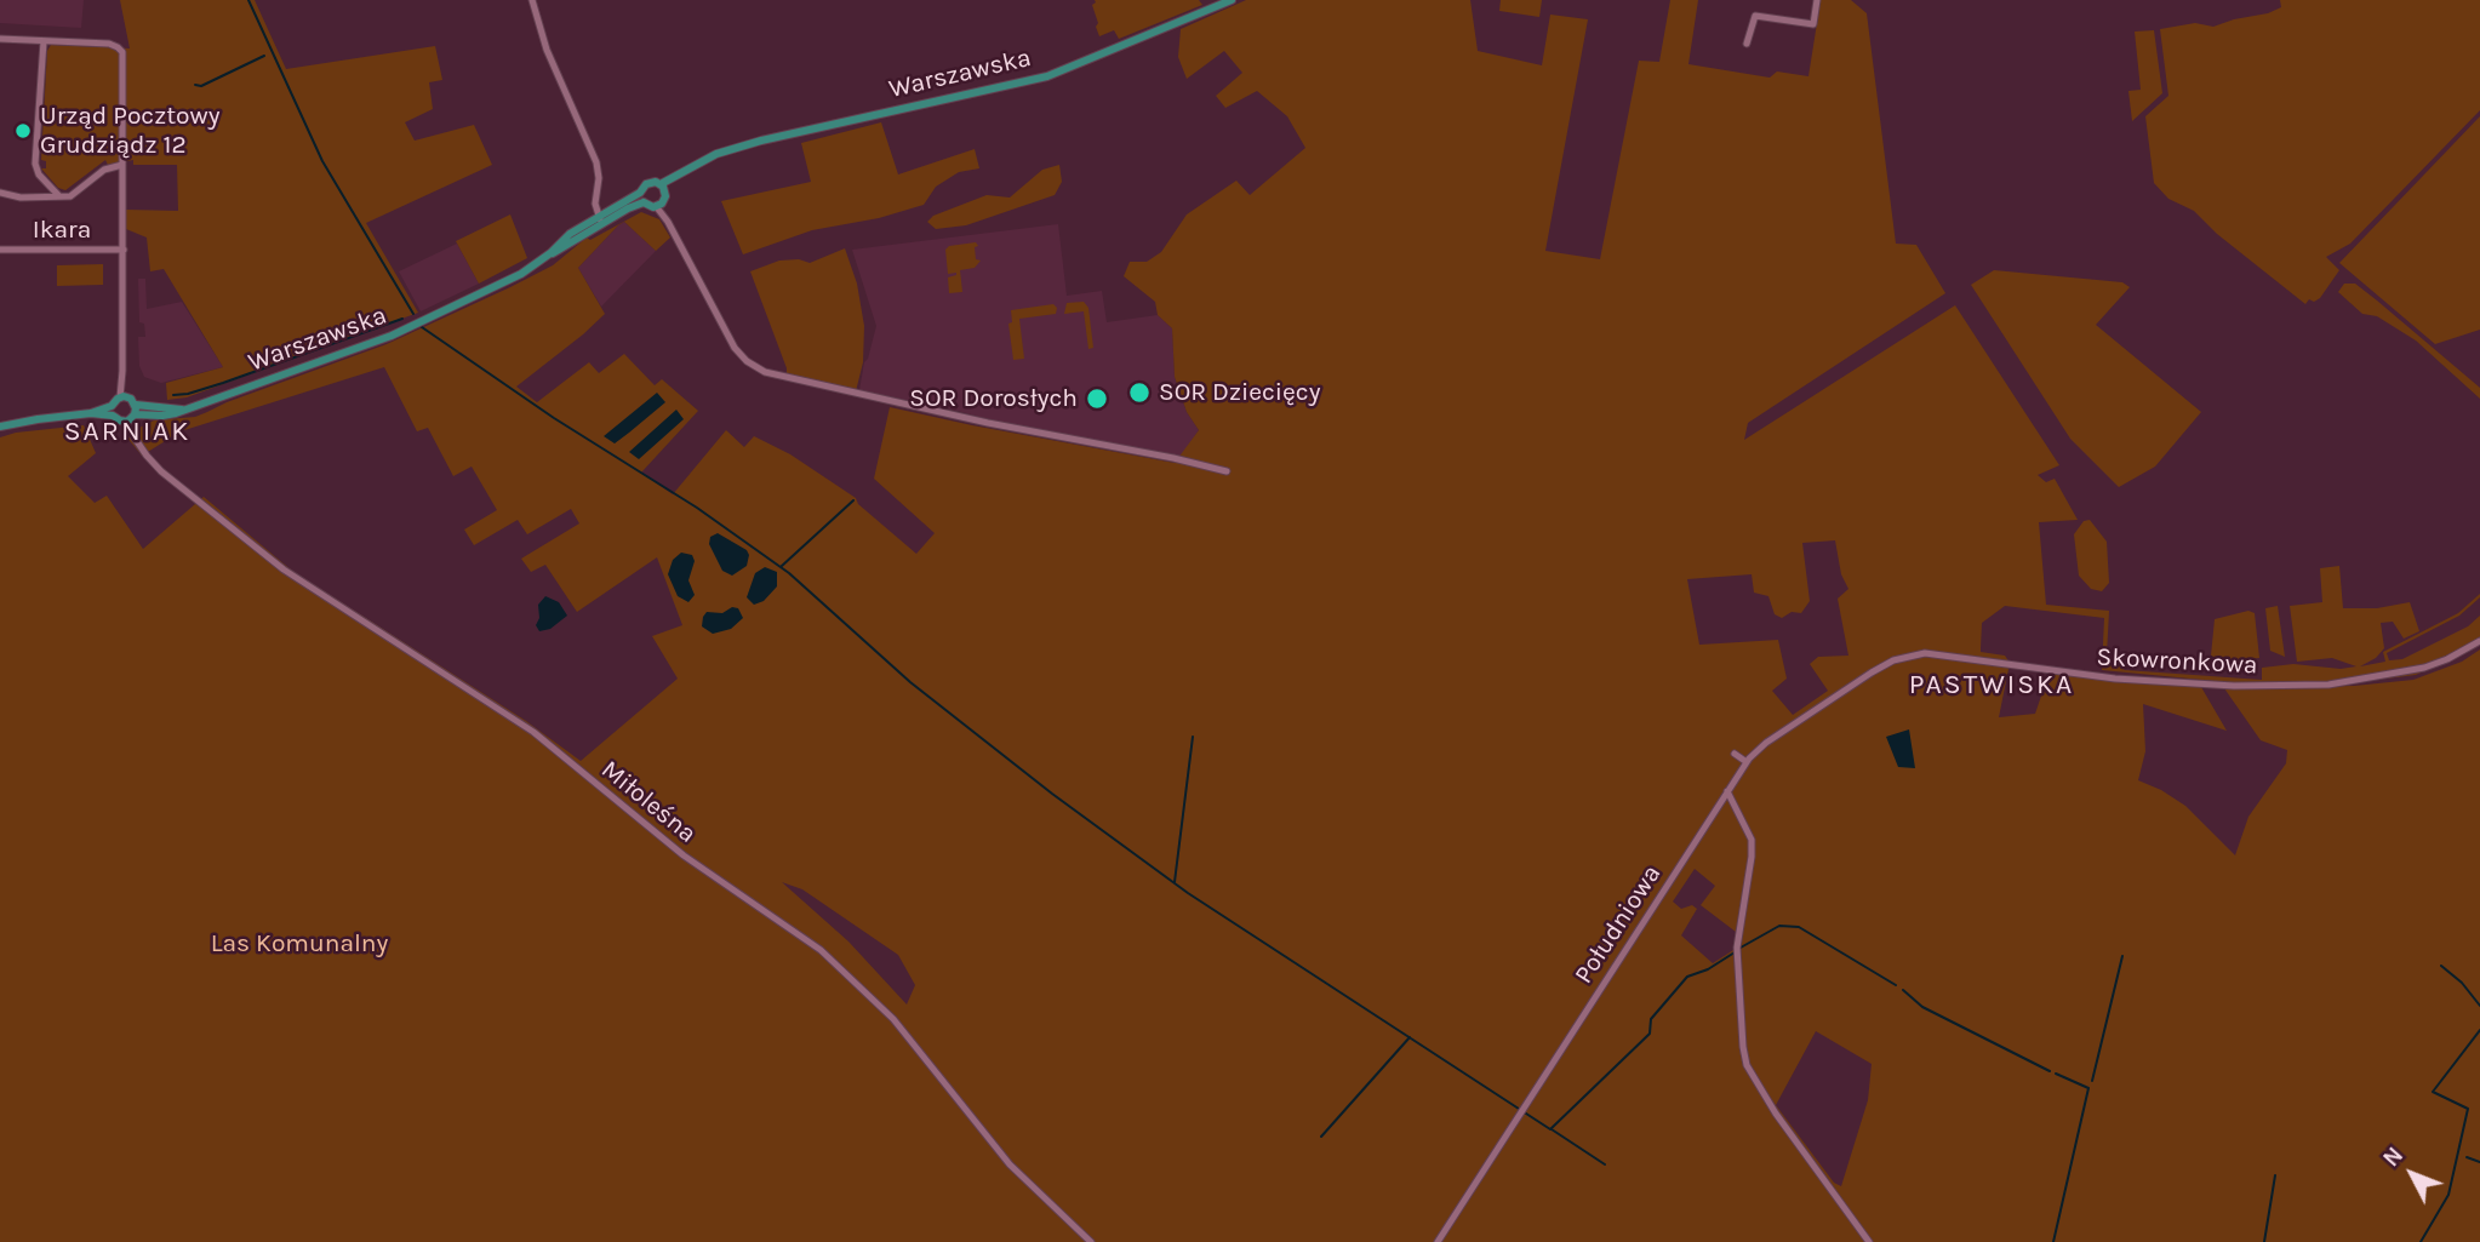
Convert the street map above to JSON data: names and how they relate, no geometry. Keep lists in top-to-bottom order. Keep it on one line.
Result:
{"streets":{"main road":["Warszawska"],"street":["Ikara","Skowronkowa","Miłoleśna","Południowa"]},"crossings":[["Warszawska","Miłoleśna"],["Skowronkowa","Południowa"]],"districts":["SARNIAK","PASTWISKA"],"parks":["Las Komunalny"],"places":["Urząd Pocztowy Grudziądz 12","SOR Dziecięcy","SOR Dorosłych"],"north":"top left"}
